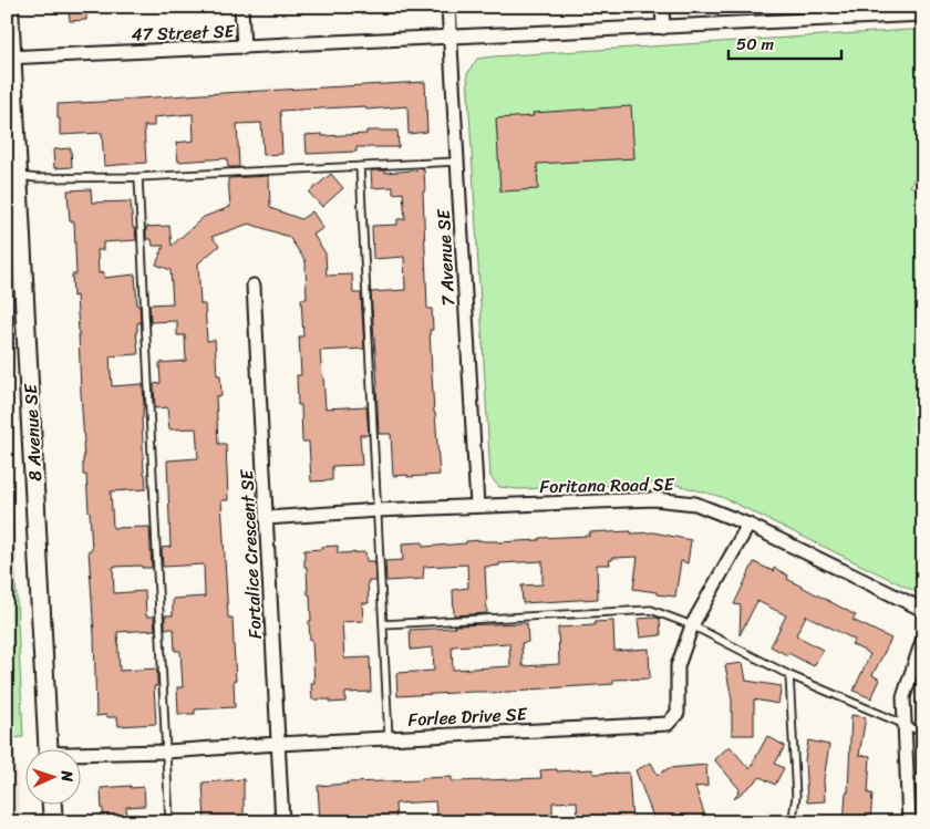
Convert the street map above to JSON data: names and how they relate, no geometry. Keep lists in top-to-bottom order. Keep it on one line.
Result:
{"streets":{"street":["47 Street SE","7 Avenue SE","8 Avenue SE","Foritana Road SE","Fortalice Crescent SE","Forlee Drive SE"]},"crossings":[["47 Street SE","7 Avenue SE"],["47 Street SE","8 Avenue SE"],["7 Avenue SE","Foritana Road SE"],["Foritana Road SE","Fortalice Crescent SE"],["Foritana Road SE","Forlee Drive SE"],["Fortalice Crescent SE","Forlee Drive SE"]],"scale_bar":"50 m","north":"right"}
